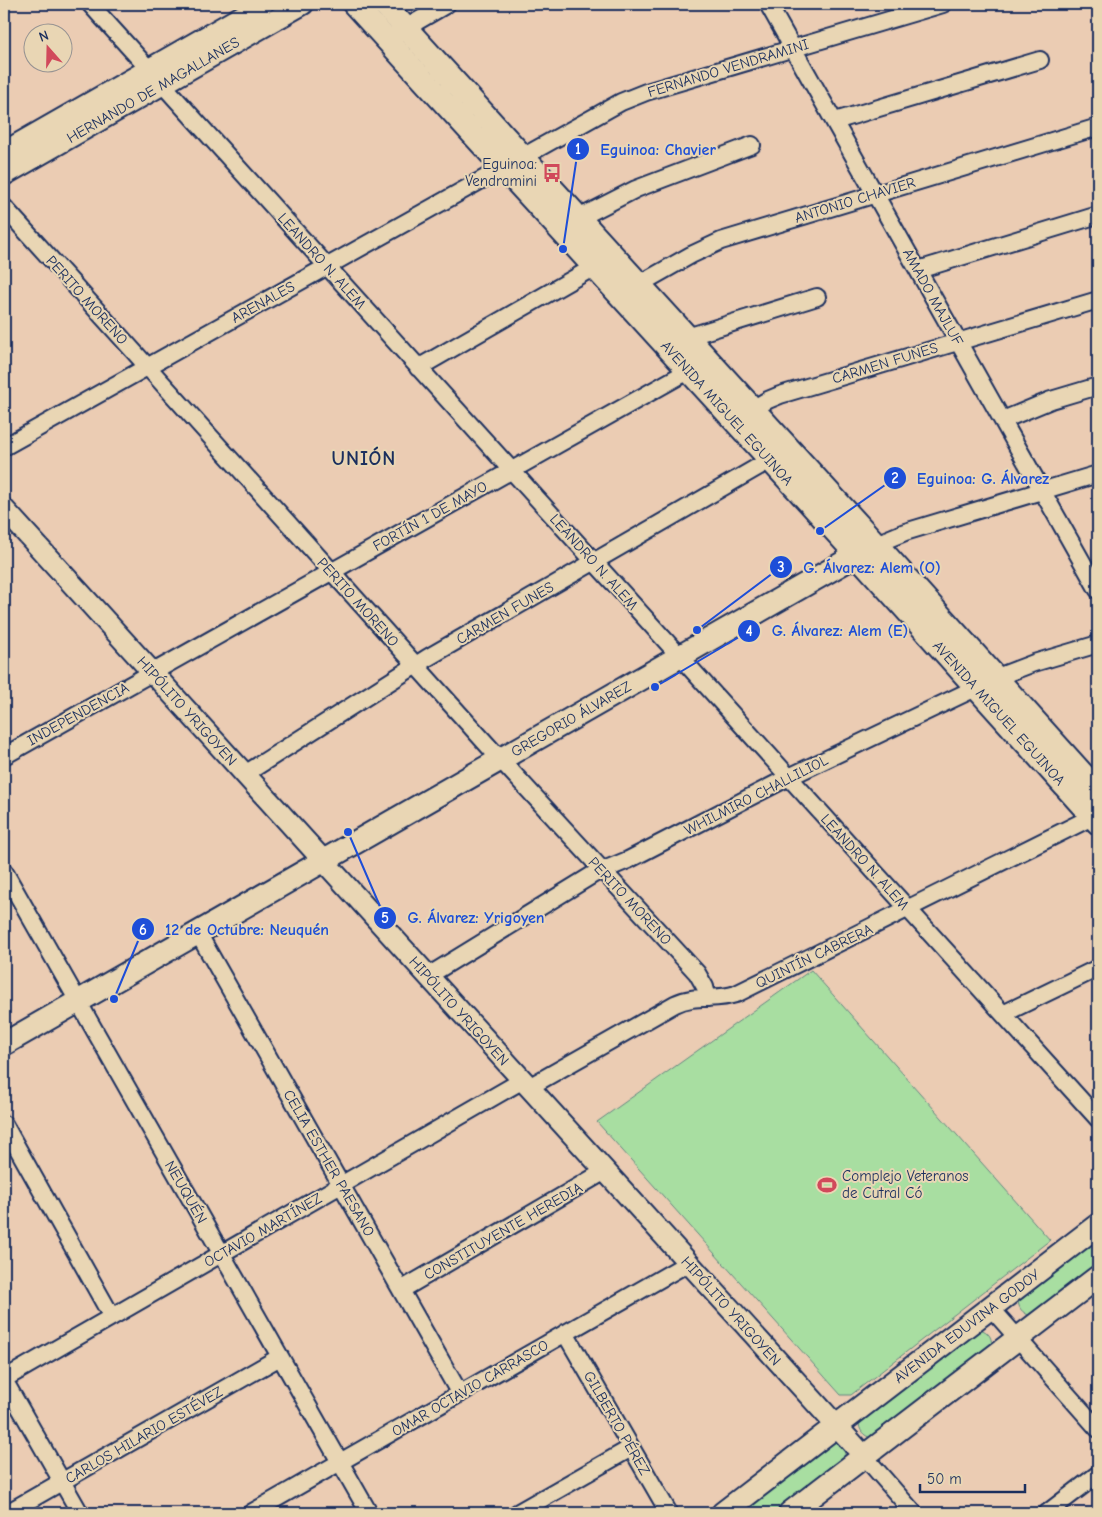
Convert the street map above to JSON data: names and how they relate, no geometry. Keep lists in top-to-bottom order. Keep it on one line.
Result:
{"streets":{"main road":["AVENIDA MIGUEL EGUINOA","GREGORIO ÁLVAREZ","AVENIDA EDUVINA GODOY"],"street":["FERNANDO VENDRAMINI","HERNANDO DE MAGALLANES","ANTONIO CHAVIER","LEANDRO N. ALEM","AMADO MAJLUF","PERITO MORENO","ARENALES","CARMEN FUNES","FORTÍN 1 DE MAYO","HIPÓLITO YRIGOYEN","INDEPENDENCIA","WHILMIRO CHALLILIOL","QUINTÍN CABRERA","CELIA ESTHER PAESANO","NEUQUÉN","OCTAVIO MARTÍNEZ","CONSTITUYENTE HEREDIA","OMAR OCTAVIO CARRASCO","GILBERTO PÉREZ","CARLOS HILARIO ESTÉVEZ"]},"crossings":[["FERNANDO VENDRAMINI","AMADO MAJLUF"],["FERNANDO VENDRAMINI","ARENALES"],["FERNANDO VENDRAMINI","AVENIDA MIGUEL EGUINOA"],["HERNANDO DE MAGALLANES","LEANDRO N. ALEM"],["ANTONIO CHAVIER","AMADO MAJLUF"],["ANTONIO CHAVIER","AVENIDA MIGUEL EGUINOA"],["LEANDRO N. ALEM","ARENALES"],["LEANDRO N. ALEM","CARMEN FUNES"],["LEANDRO N. ALEM","FORTÍN 1 DE MAYO"],["LEANDRO N. ALEM","GREGORIO ÁLVAREZ"],["LEANDRO N. ALEM","WHILMIRO CHALLILIOL"],["LEANDRO N. ALEM","QUINTÍN CABRERA"],["AMADO MAJLUF","CARMEN FUNES"],["AMADO MAJLUF","GREGORIO ÁLVAREZ"],["PERITO MORENO","ARENALES"],["PERITO MORENO","CARMEN FUNES"],["PERITO MORENO","FORTÍN 1 DE MAYO"],["PERITO MORENO","GREGORIO ÁLVAREZ"],["PERITO MORENO","WHILMIRO CHALLILIOL"],["PERITO MORENO","QUINTÍN CABRERA"],["ARENALES","AVENIDA MIGUEL EGUINOA"],["CARMEN FUNES","AVENIDA MIGUEL EGUINOA"],["CARMEN FUNES","HIPÓLITO YRIGOYEN"],["AVENIDA MIGUEL EGUINOA","FORTÍN 1 DE MAYO"],["AVENIDA MIGUEL EGUINOA","GREGORIO ÁLVAREZ"],["AVENIDA MIGUEL EGUINOA","WHILMIRO CHALLILIOL"],["AVENIDA MIGUEL EGUINOA","QUINTÍN CABRERA"],["FORTÍN 1 DE MAYO","HIPÓLITO YRIGOYEN"],["FORTÍN 1 DE MAYO","INDEPENDENCIA"],["HIPÓLITO YRIGOYEN","INDEPENDENCIA"],["HIPÓLITO YRIGOYEN","GREGORIO ÁLVAREZ"],["HIPÓLITO YRIGOYEN","WHILMIRO CHALLILIOL"],["HIPÓLITO YRIGOYEN","QUINTÍN CABRERA"],["HIPÓLITO YRIGOYEN","OCTAVIO MARTÍNEZ"],["HIPÓLITO YRIGOYEN","CONSTITUYENTE HEREDIA"],["HIPÓLITO YRIGOYEN","AVENIDA EDUVINA GODOY"],["HIPÓLITO YRIGOYEN","OMAR OCTAVIO CARRASCO"],["GREGORIO ÁLVAREZ","CELIA ESTHER PAESANO"],["GREGORIO ÁLVAREZ","NEUQUÉN"],["QUINTÍN CABRERA","OCTAVIO MARTÍNEZ"],["CELIA ESTHER PAESANO","OCTAVIO MARTÍNEZ"],["CELIA ESTHER PAESANO","CONSTITUYENTE HEREDIA"],["CELIA ESTHER PAESANO","OMAR OCTAVIO CARRASCO"],["NEUQUÉN","OCTAVIO MARTÍNEZ"],["NEUQUÉN","OMAR OCTAVIO CARRASCO"],["NEUQUÉN","CARLOS HILARIO ESTÉVEZ"],["OMAR OCTAVIO CARRASCO","GILBERTO PÉREZ"]],"districts":["UNIÓN"],"places":{"bus stop":["Eguinoa: Vendramini"],"other":["Eguinoa: Chavier","Eguinoa: G. Álvarez","G. Álvarez: Alem (O)","G. Álvarez: Alem (E)","G. Álvarez: Yrigoyen","12 de Octubre: Neuquén"],"sports":["Complejo Veteranos de Cutral Có"]},"scale_bar":"50 m","north":"top"}
